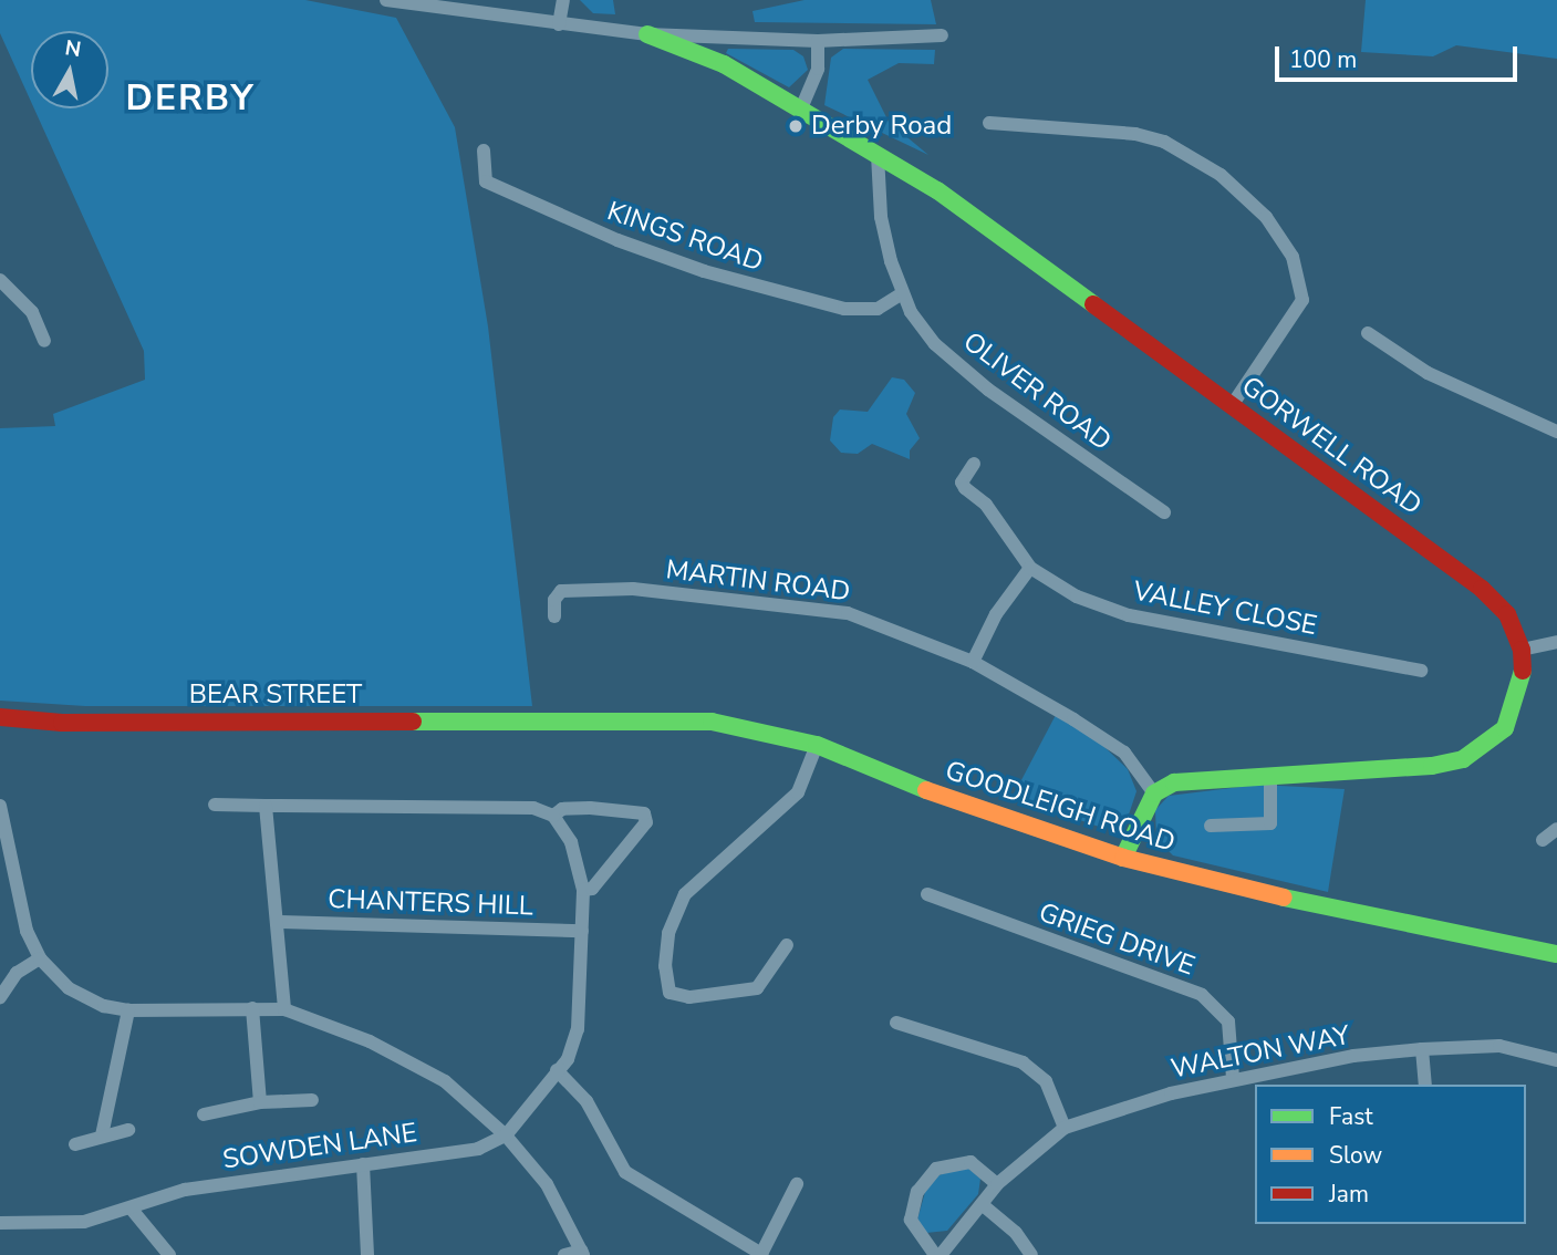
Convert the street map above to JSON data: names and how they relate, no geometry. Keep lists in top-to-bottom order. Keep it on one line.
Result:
{"streets":{"street":["KINGS ROAD","OLIVER ROAD","GORWELL ROAD","MARTIN ROAD","VALLEY CLOSE","BEAR STREET","GOODLEIGH ROAD","CHANTERS HILL","GRIEG DRIVE","WALTON WAY","SOWDEN LANE"]},"crossings":[["KINGS ROAD","OLIVER ROAD"],["OLIVER ROAD","GORWELL ROAD"],["GORWELL ROAD","MARTIN ROAD"],["BEAR STREET","GOODLEIGH ROAD"],["GRIEG DRIVE","WALTON WAY"]],"districts":["DERBY"],"places":["Derby Road"],"legend":["Fast","Slow","Jam"],"scale_bar":"100 m","north":"top"}
